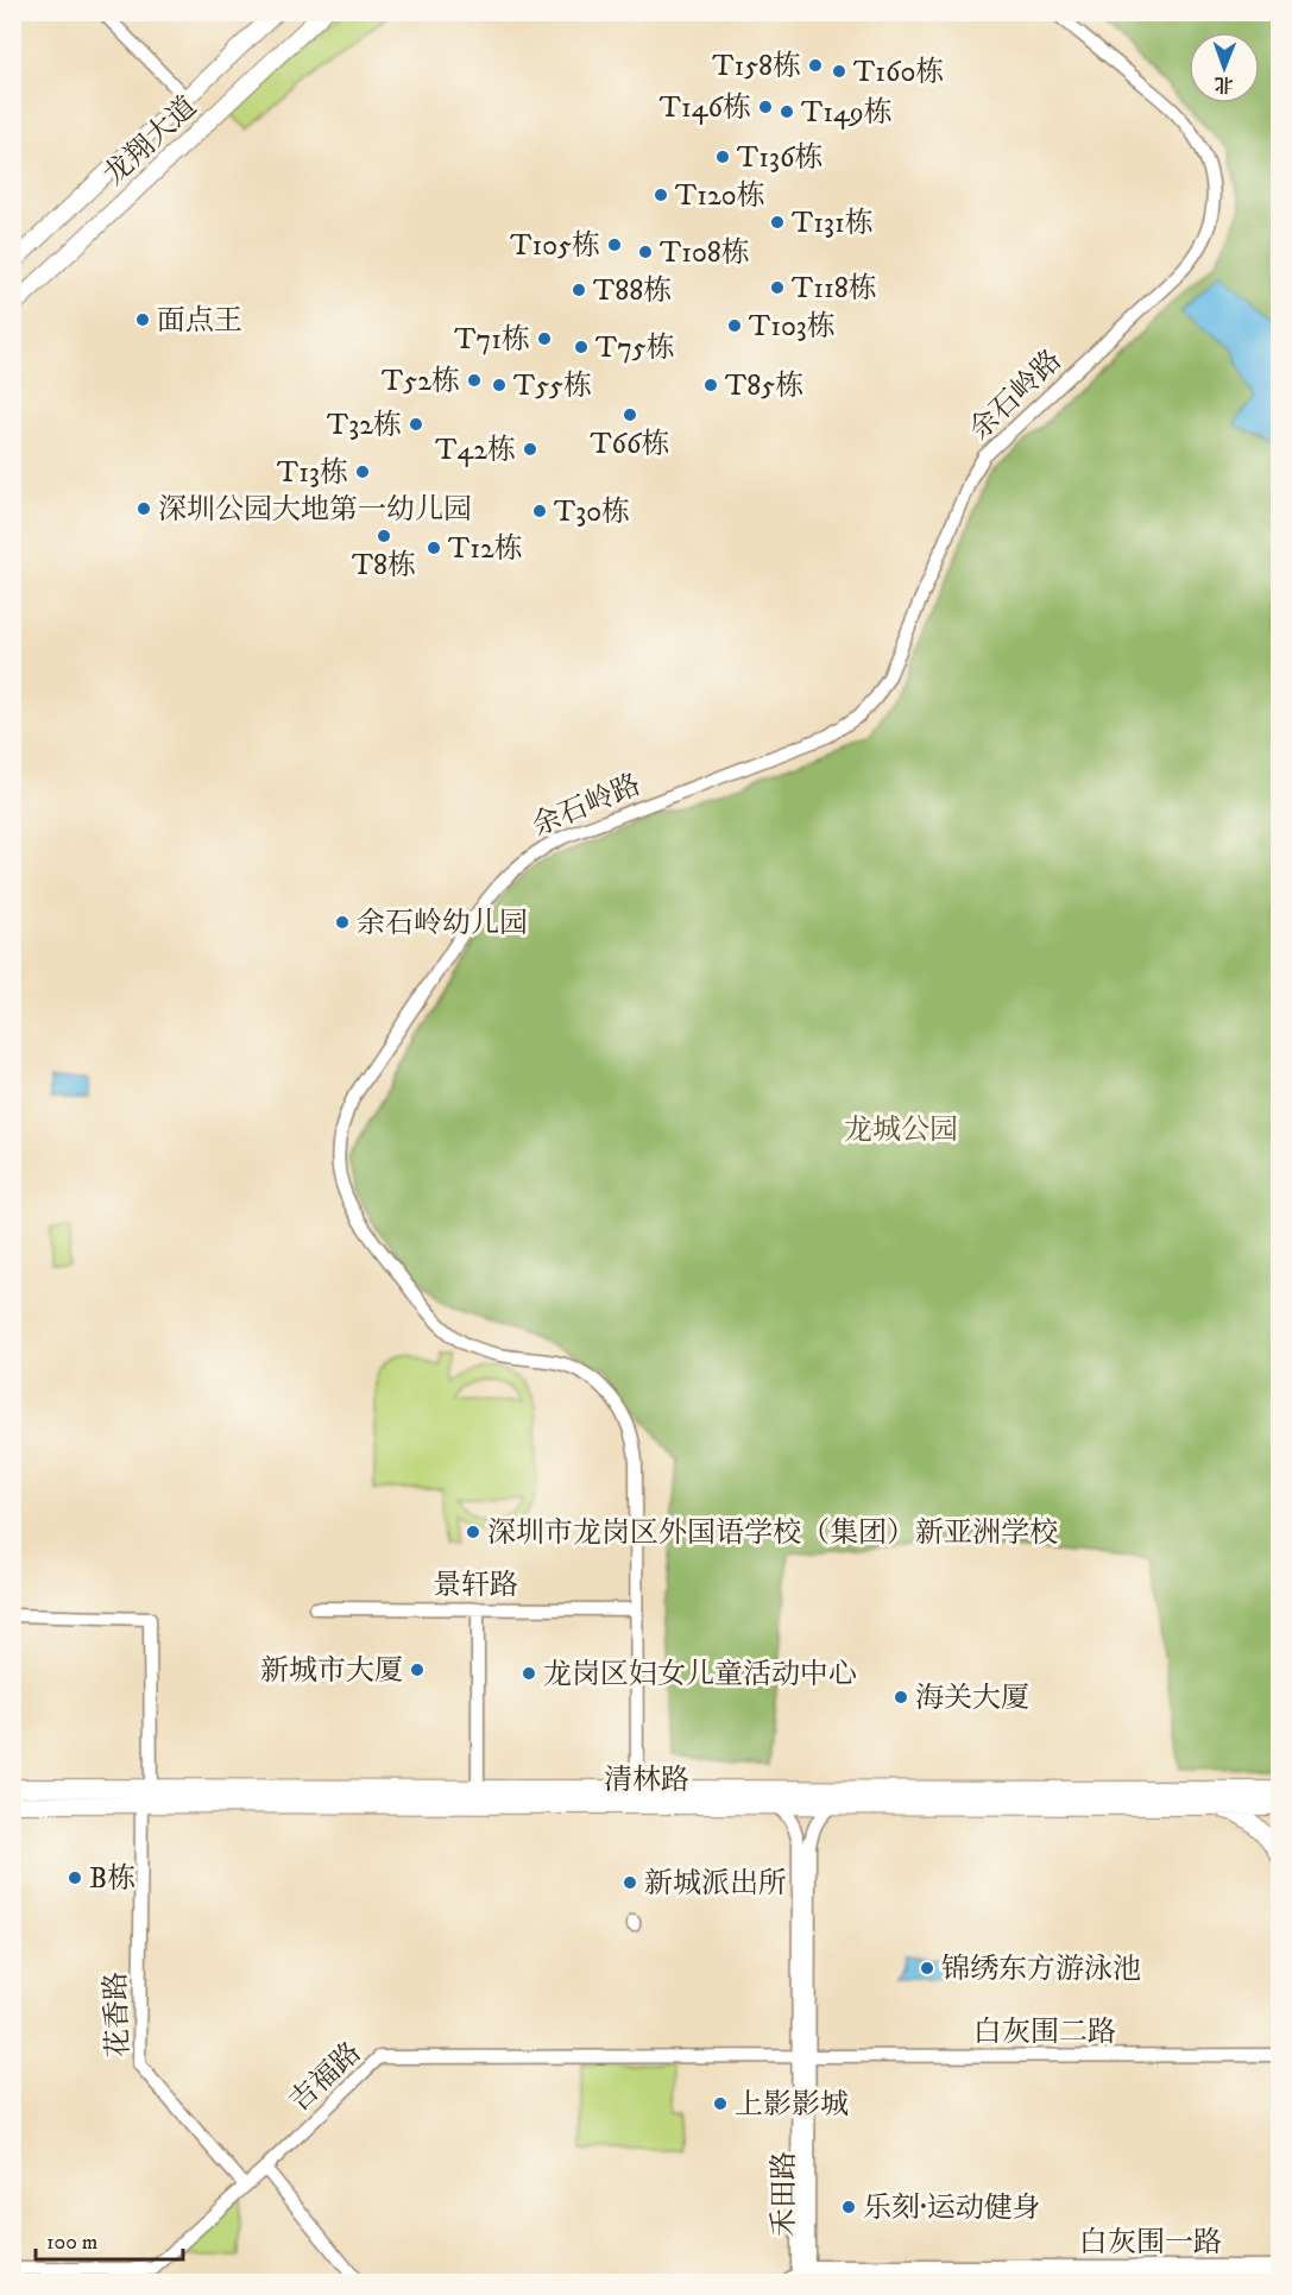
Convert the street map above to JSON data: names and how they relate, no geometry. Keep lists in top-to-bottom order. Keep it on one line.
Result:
{"streets":{"main road":["龙翔大道","清林路"],"street":["余石岭路","景轩路","花香路","白灰围二路","吉福路","禾田路","白灰围一路"]},"crossings":[["余石岭路","景轩路"],["余石岭路","清林路"],["清林路","花香路"],["清林路","禾田路"],["花香路","吉福路"],["白灰围二路","吉福路"],["白灰围二路","禾田路"],["吉福路","禾田路"],["禾田路","白灰围一路"]],"parks":["龙城公园"],"places":["T158栋","T160栋","T146栋","T149栋","T136栋","T120栋","T131栋","T105栋","T108栋","T118栋","T88栋","面点王","T103栋","T71栋","T75栋","T52栋","T55栋","T85栋","T66栋","T32栋","T42栋","T13栋","深圳公园大地第一幼儿园","T30栋","T8栋","T12栋","余石岭幼儿园","深圳市龙岗区外国语学校（集团）新亚洲学校","新城市大厦","龙岗区妇女儿童活动中心","海关大厦","B栋","新城派出所","锦绣东方游泳池","上影影城","乐刻·运动健身"],"scale_bar":"100 m","north":"bottom"}
